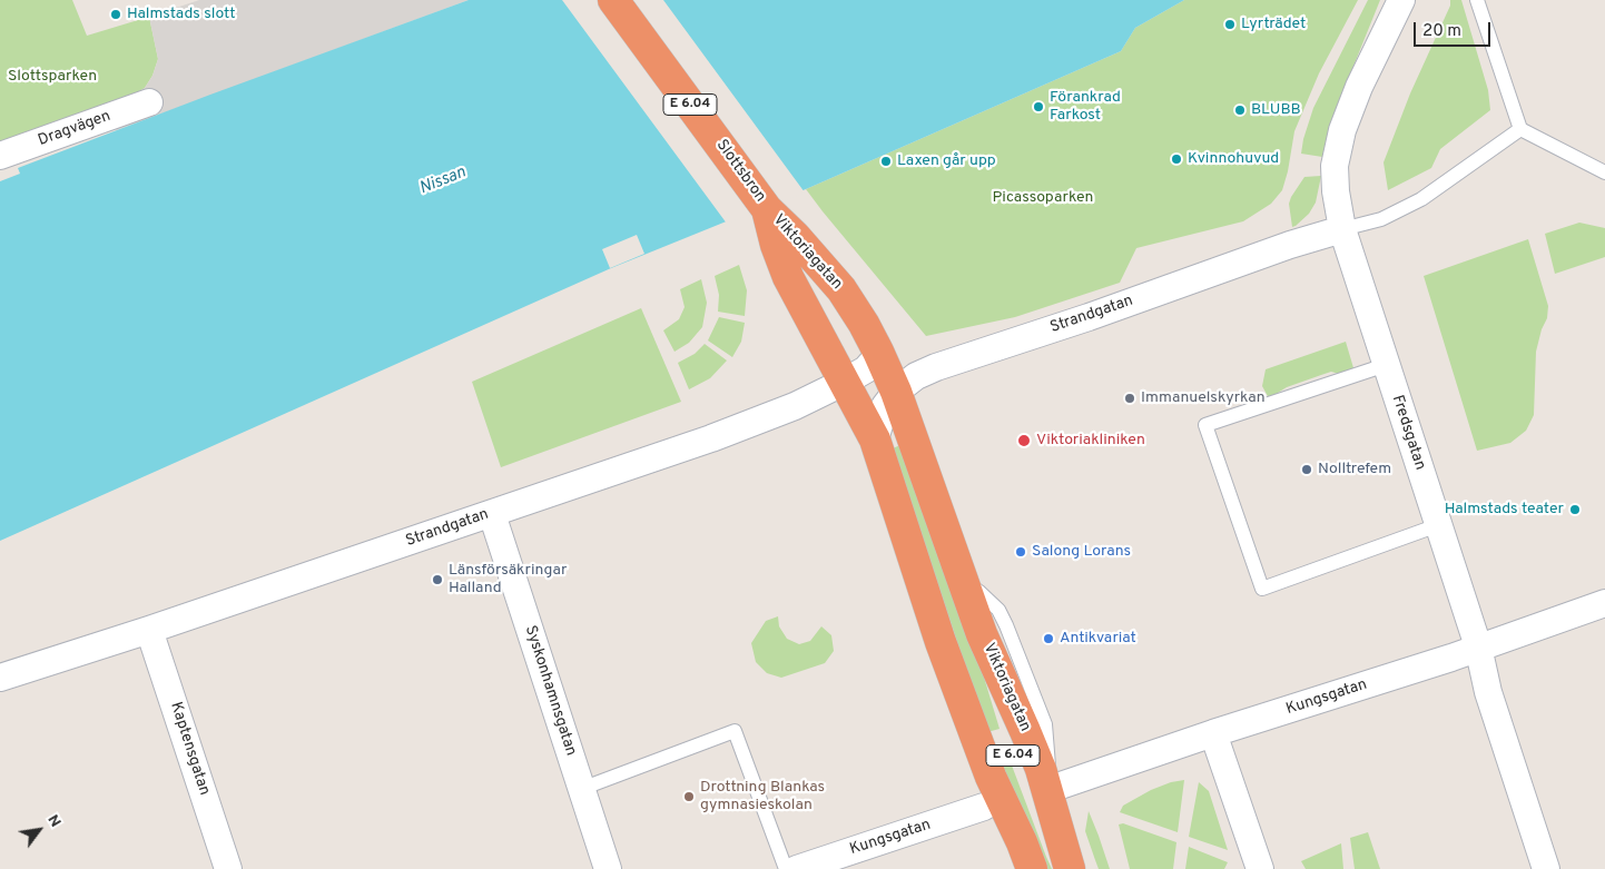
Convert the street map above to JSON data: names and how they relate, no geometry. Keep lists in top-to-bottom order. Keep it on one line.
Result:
{"streets":{"highway":["E 6.04","Slottsbron","Viktoriagatan"],"street":["Dragvägen","Strandgatan","Fredsgatan","Syskonhamnsgatan","Kungsgatan","Kaptensgatan"]},"crossings":[["Slottsbron","Viktoriagatan"],["Viktoriagatan","Strandgatan"],["Viktoriagatan","Kungsgatan"],["Strandgatan","Fredsgatan"],["Strandgatan","Syskonhamnsgatan"],["Strandgatan","Kaptensgatan"],["Fredsgatan","Kungsgatan"]],"water":["Nissan"],"parks":["Slottsparken","Picassoparken"],"places":["Halmstads slott","Lyrträdet","Förankrad Farkost","BLUBB","Kvinnohuvud","Laxen går upp","Immanuelskyrkan","Viktoriakliniken","Nolltrefem","Halmstads teater","Salong Lorans","Länsförsäkringar Halland","Antikvariat","Drottning Blankas gymnasieskolan"],"scale_bar":"20 m","north":"top right"}
